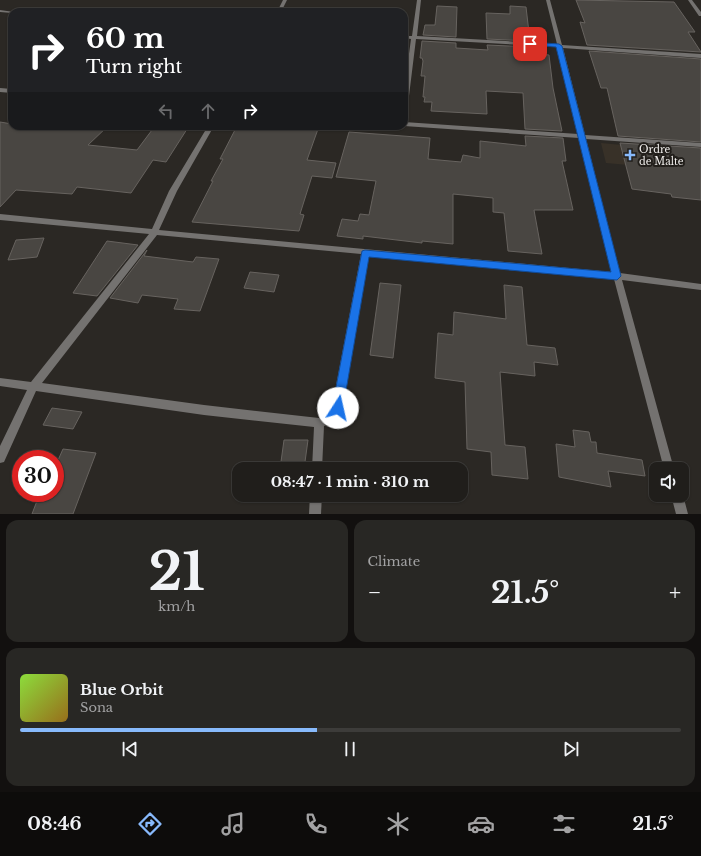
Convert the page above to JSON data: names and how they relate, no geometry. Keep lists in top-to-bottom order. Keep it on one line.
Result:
{"places":{"health":["Ordre de Malte"]},"page":{"turn":["60 m","Turn right"],"limit":"30","trip":"08:47 · 1 min · 310 m","tile":[["21","km/h"],"Climate"],"heat":["−","21.5°","+"],"song":["Blue Orbit","Sona"],"tabs":["08:46","21.5°"]}}
